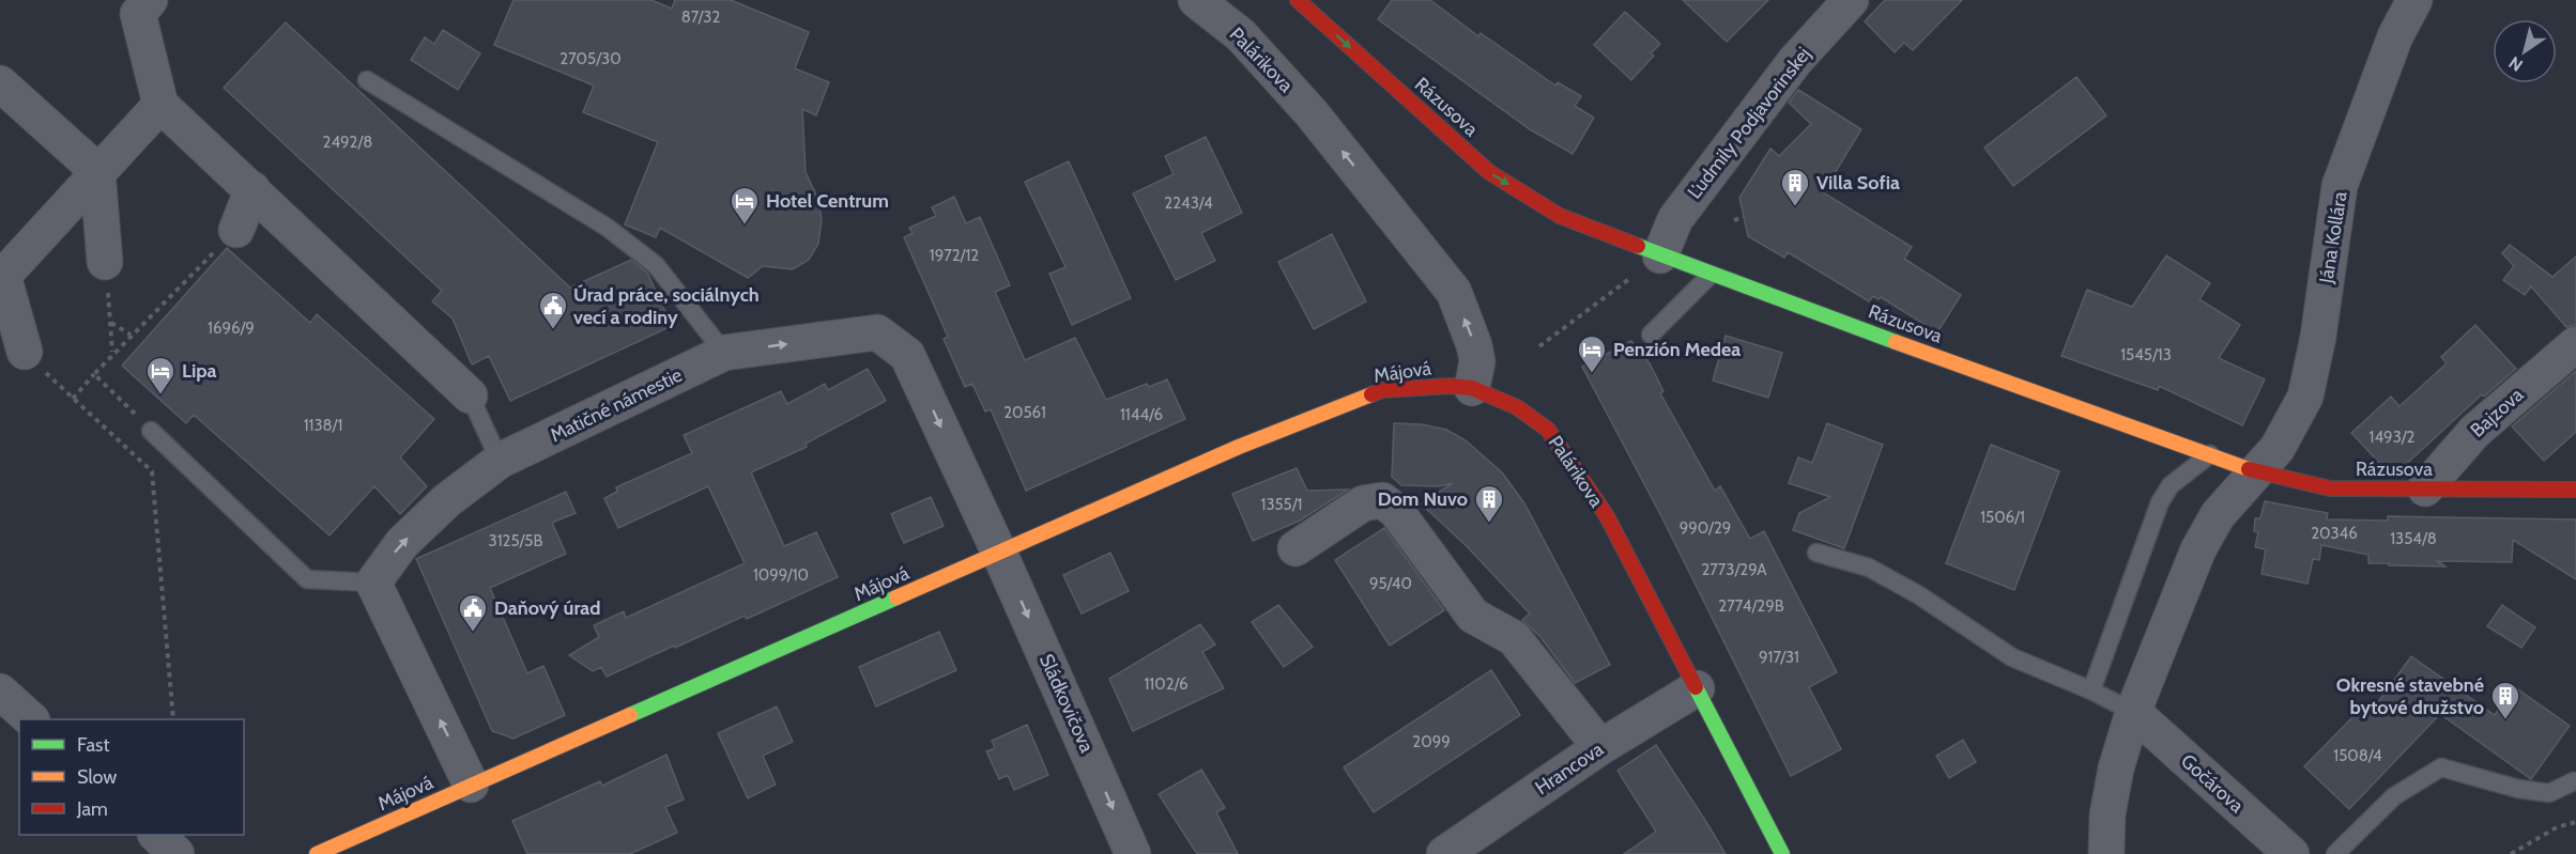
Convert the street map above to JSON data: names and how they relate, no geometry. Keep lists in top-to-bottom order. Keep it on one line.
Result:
{"streets":{"main road":["Palárikova","Rázusova","Májová"],"street":["Ľudmily Podjavorinskej","Jána Kollára","Matičné námestie","Bajzova","Sládkovičova","Hrancova","Gočárova"]},"crossings":[["Palárikova","Májová"],["Palárikova","Hrancova"],["Rázusova","Ľudmily Podjavorinskej"],["Rázusova","Jána Kollára"],["Rázusova","Bajzova"],["Jána Kollára","Gočárova"],["Májová","Matičné námestie"],["Májová","Sládkovičova"],["Matičné námestie","Sládkovičova"]],"one_way":["Palárikova","Sládkovičova"],"places":{"building":["Villa Sofia","Dom Nuvo","Okresné stavebné bytové družstvo"],"hotel":["Hotel Centrum","Penzión Medea","Lipa"],"public building":["Úrad práce, sociálnych vecí a rodiny","Daňový úrad"]},"house_numbers":["87/32","2705/30","2492/8","2243/4","1972/12","1696/9","1545/13","20561","1144/6","1138/1","1493/2","1355/1","1506/1","990/29","20346","1354/8","3125/5B","2773/29A","1099/10","95/40","2774/29B","917/31","1102/6","2099","1508/4"],"legend":["Fast","Slow","Jam"],"north":"bottom left"}
